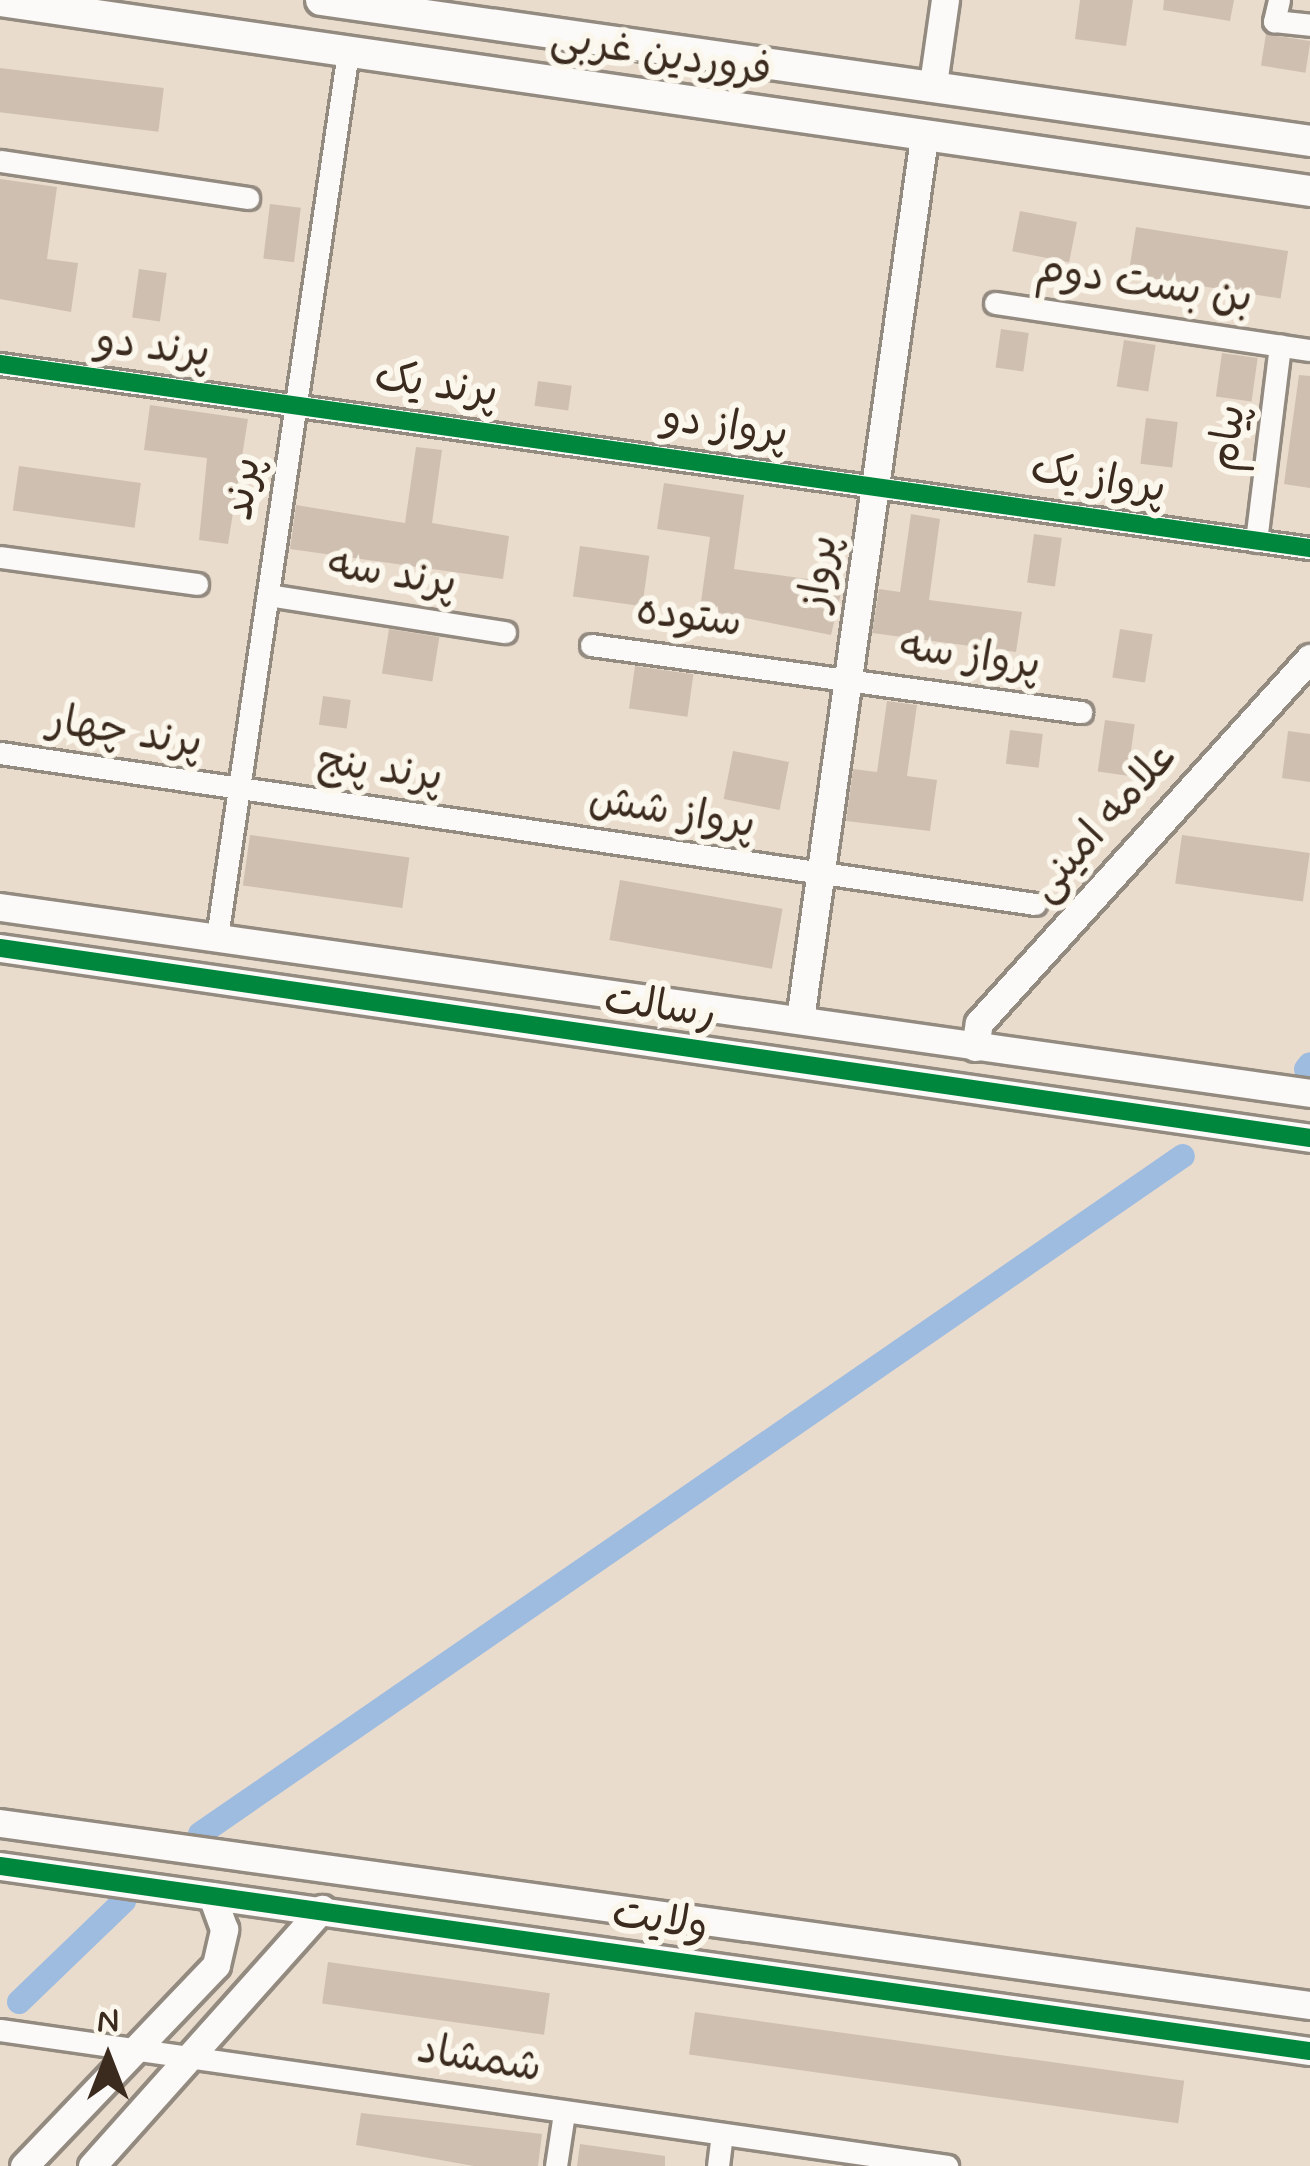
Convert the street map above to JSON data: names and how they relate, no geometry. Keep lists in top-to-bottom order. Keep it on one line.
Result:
{"streets":{"main road":["فروردین غربی"],"street":["بن بست دوم","پرند دو","پرند یک","پرواز دو","پیام","پرواز یک","پرند","پرواز","پرند سه","ستوده","پرواز سه","پرند چهار","پرند پنج","پرواز شش","علامه امینی","رسالت","ولایت","شمشاد"]},"crossings":[["فروردین غربی","پرند"],["فروردین غربی","پرواز"],["بن بست دوم","پیام"],["پرند دو","پرند یک"],["پرند دو","پرند"],["پرند یک","پرواز دو"],["پرند یک","پرند"],["پرواز دو","پرواز یک"],["پرواز دو","پرواز"],["پیام","پرواز یک"],["پرواز یک","پرواز"],["پرند","پرند سه"],["پرند","پرند چهار"],["پرند","پرند پنج"],["پرند","رسالت"],["پرواز","ستوده"],["پرواز","پرواز سه"],["پرواز","پرواز شش"],["پرواز","رسالت"],["ستوده","پرواز سه"],["پرند چهار","پرند پنج"],["پرند پنج","پرواز شش"],["علامه امینی","رسالت"]],"north":"top"}
